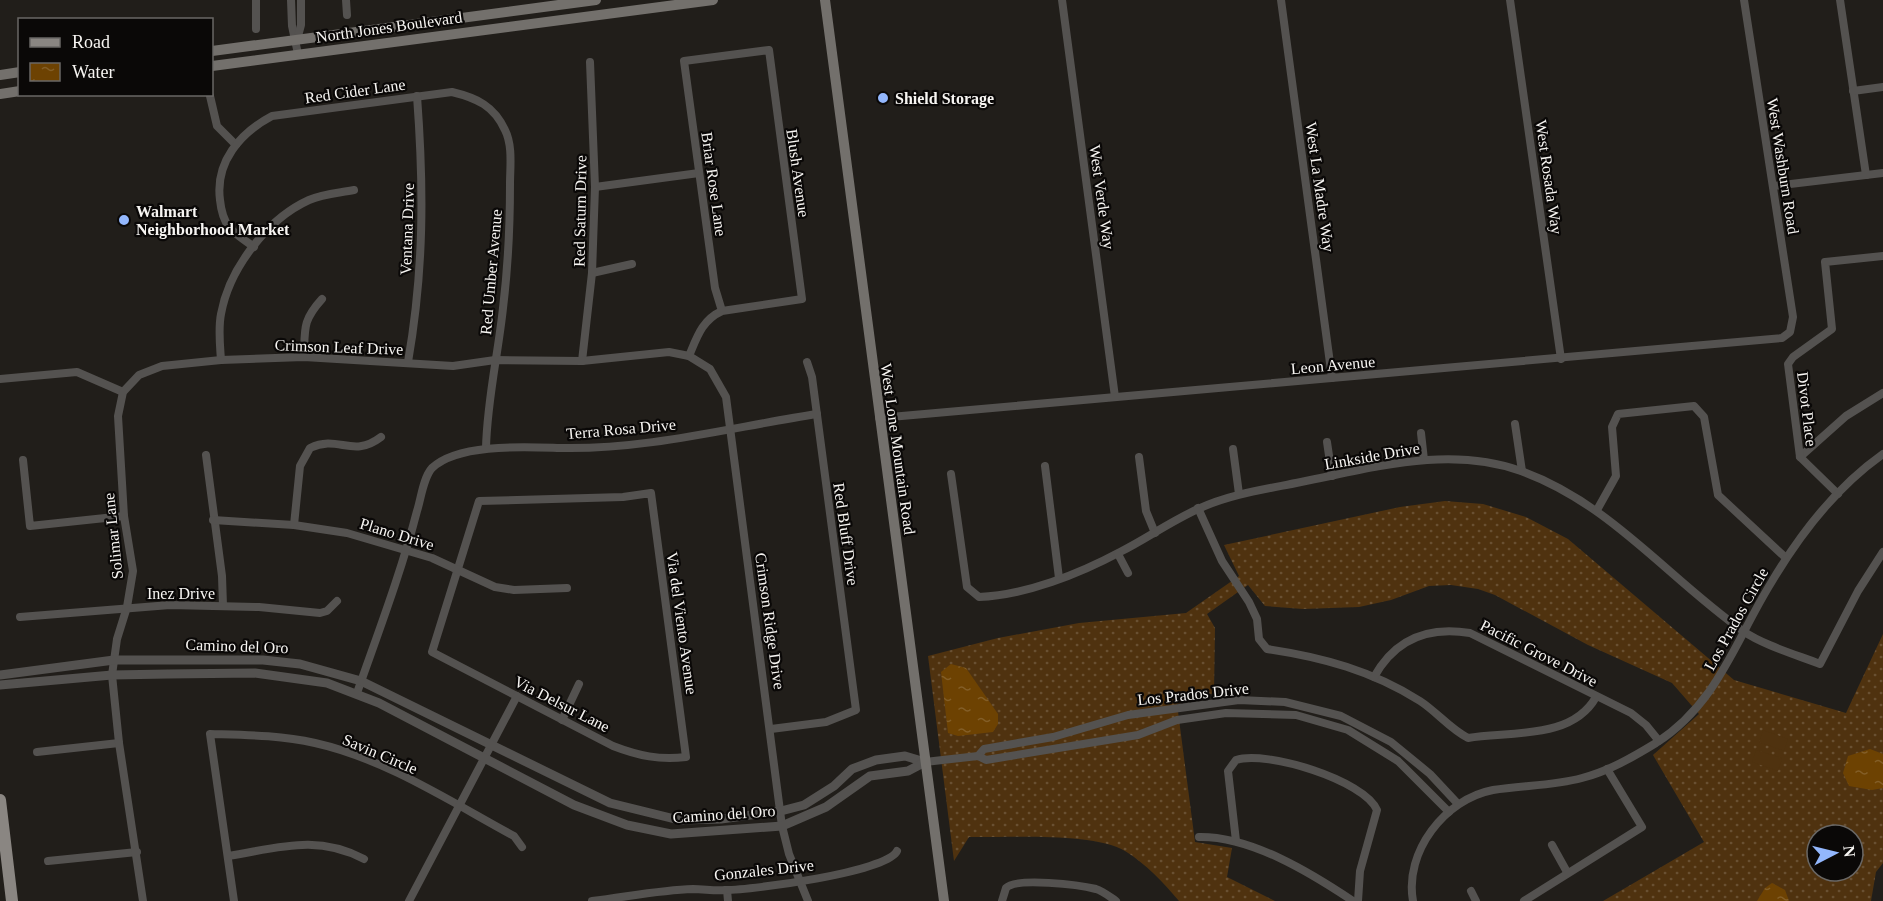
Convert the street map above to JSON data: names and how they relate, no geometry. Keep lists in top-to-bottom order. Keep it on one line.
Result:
{"streets":{"main road":["North Jones Boulevard","West Lone Mountain Road"],"street":["Red Cider Lane","West Washburn Road","Blush Avenue","West Rosada Way","Briar Rose Lane","West La Madre Way","West Verde Way","Red Saturn Drive","Ventana Drive","Red Umber Avenue","Crimson Leaf Drive","Leon Avenue","Divot Place","Terra Rosa Drive","Linkside Drive","Plano Drive","Red Bluff Drive","Solimar Lane","Inez Drive","Los Prados Circle","Crimson Ridge Drive","Via del Viento Avenue","Camino del Oro","Pacific Grove Drive","Los Prados Drive","Via Delsur Lane","Savin Circle","Gonzales Drive"]},"crossings":[["Red Cider Lane","Ventana Drive"],["Red Cider Lane","Red Umber Avenue"],["West Washburn Road","Leon Avenue"],["Blush Avenue","Briar Rose Lane"],["West Rosada Way","Leon Avenue"],["West La Madre Way","Leon Avenue"],["West Verde Way","Leon Avenue"],["Red Saturn Drive","Crimson Leaf Drive"],["Ventana Drive","Crimson Leaf Drive"],["Red Umber Avenue","Crimson Leaf Drive"],["Red Umber Avenue","Terra Rosa Drive"],["Crimson Leaf Drive","Solimar Lane"],["Crimson Leaf Drive","Crimson Ridge Drive"],["Leon Avenue","West Lone Mountain Road"],["Divot Place","Los Prados Circle"],["Terra Rosa Drive","Plano Drive"],["Terra Rosa Drive","Red Bluff Drive"],["Terra Rosa Drive","Crimson Ridge Drive"],["West Lone Mountain Road","Camino del Oro"],["West Lone Mountain Road","Los Prados Drive"],["Linkside Drive","Los Prados Circle"],["Plano Drive","Via del Viento Avenue"],["Plano Drive","Via Delsur Lane"],["Red Bluff Drive","Crimson Ridge Drive"],["Solimar Lane","Inez Drive"],["Solimar Lane","Camino del Oro"],["Los Prados Circle","Pacific Grove Drive"],["Los Prados Circle","Los Prados Drive"],["Crimson Ridge Drive","Camino del Oro"],["Crimson Ridge Drive","Gonzales Drive"],["Via del Viento Avenue","Via Delsur Lane"],["Camino del Oro","Los Prados Drive"]],"places":["Shield Storage","Walmart Neighborhood Market"],"legend":["Road","Water"],"north":"right"}
